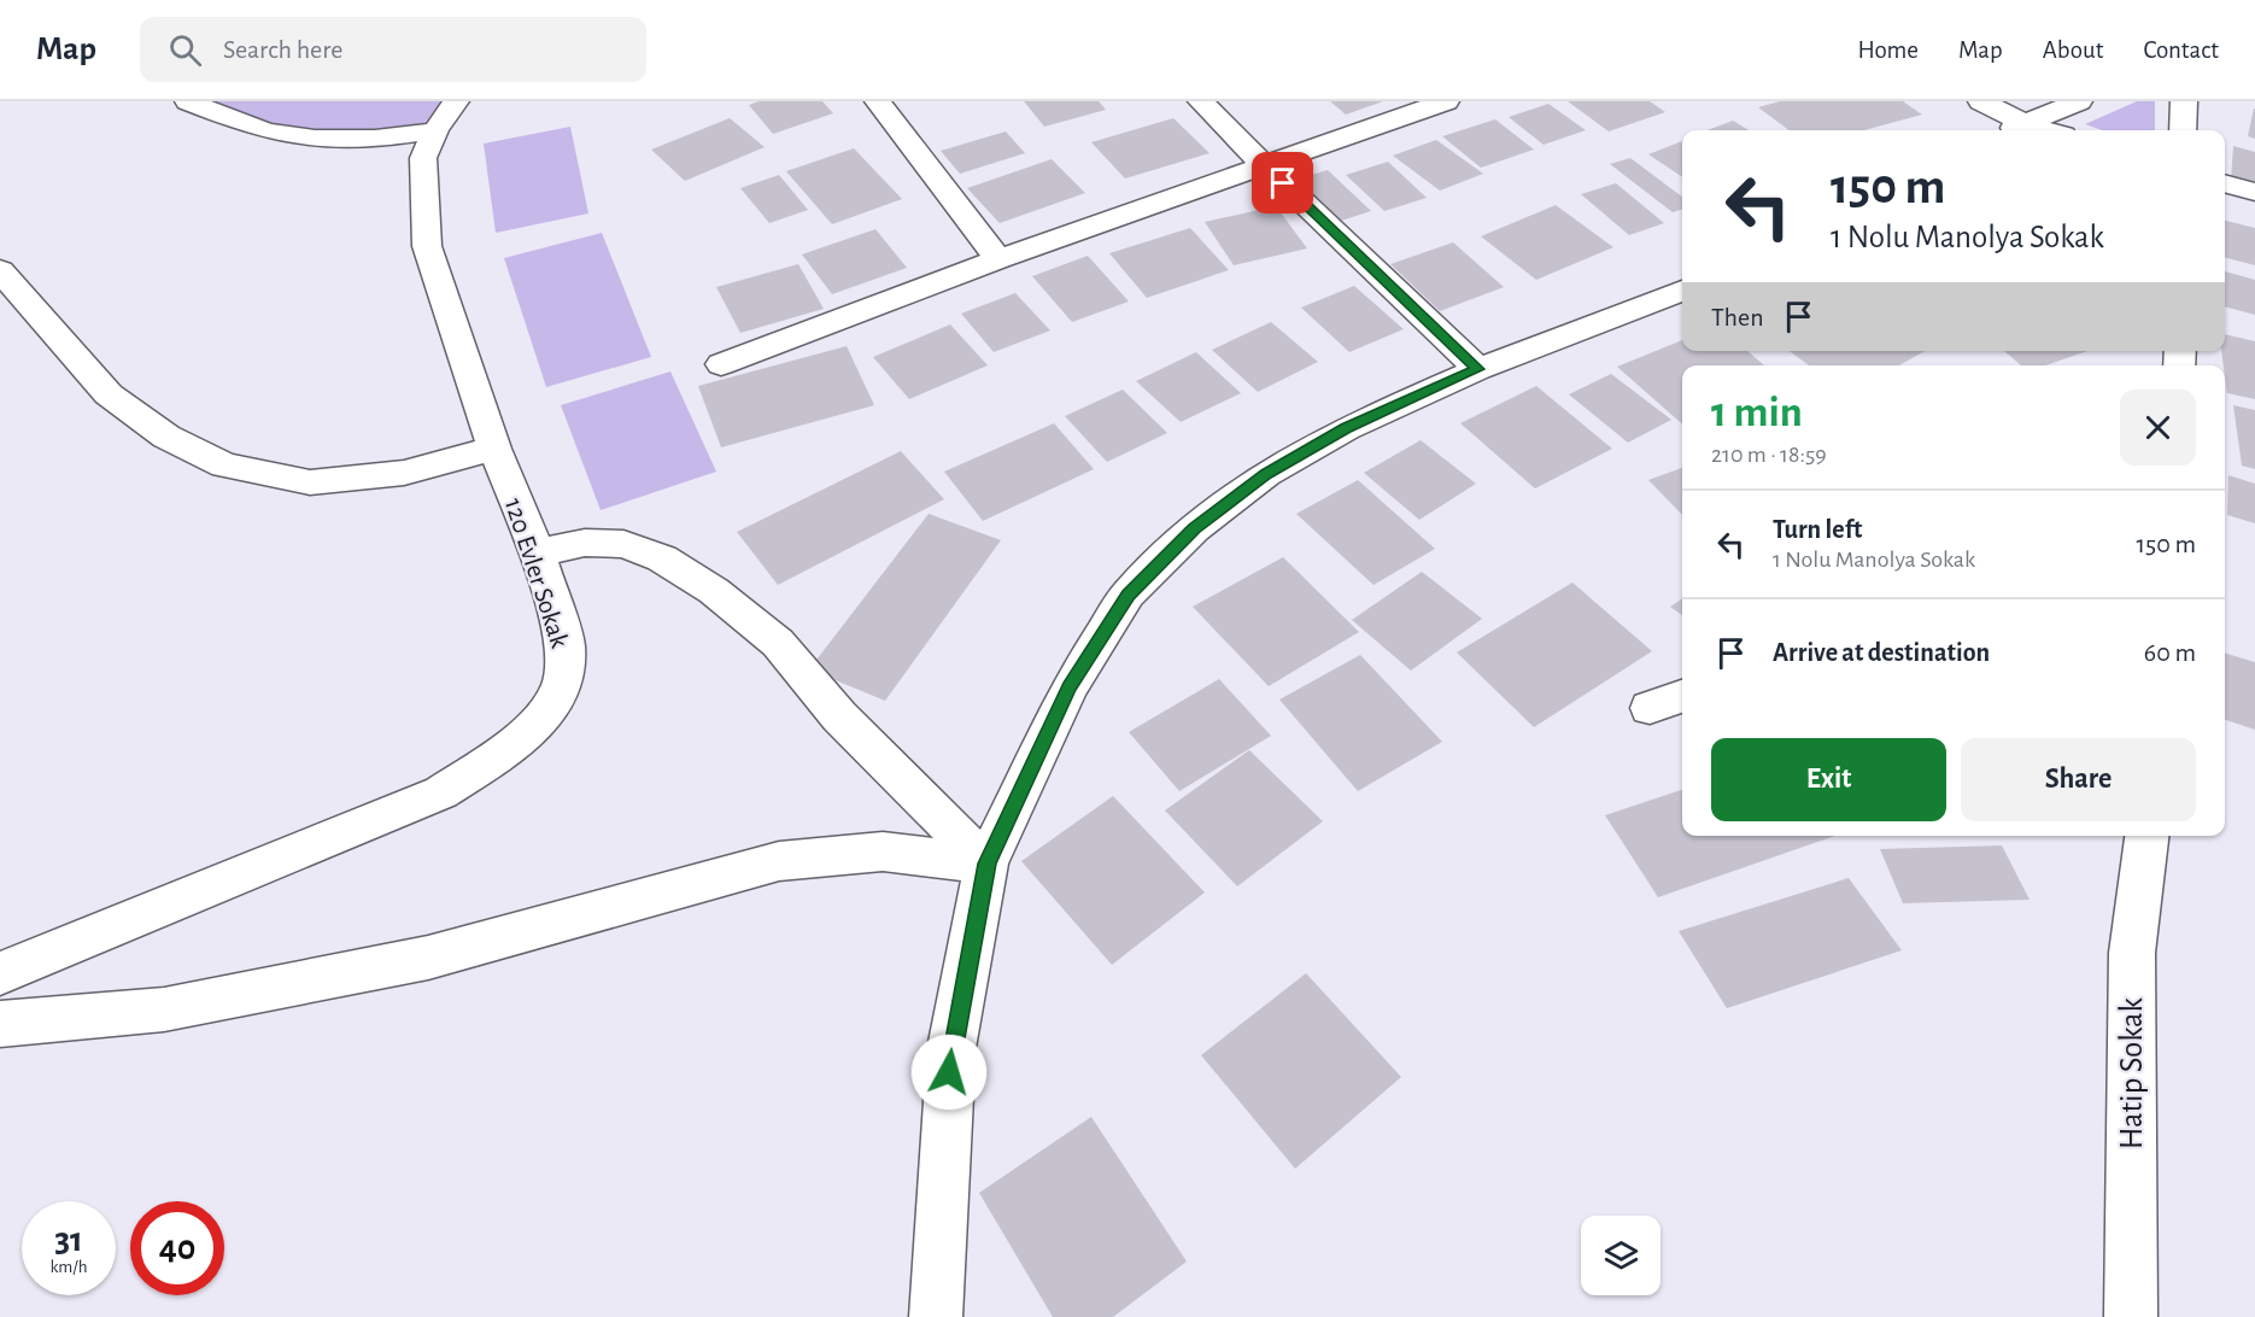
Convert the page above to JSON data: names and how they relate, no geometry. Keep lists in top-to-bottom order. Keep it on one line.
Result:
{"streets":{"street":["120 Evler Sokak","Hatip Sokak"]},"page":{"header":"Map","search":"Search here","nav":["Home","Map","About","Contact"],"turn":["150 m","1 Nolu Manolya Sokak"],"then":"Then","heading":["1 min","210 m · 18:59"],"list":[{"name":"Turn left","note":"1 Nolu Manolya Sokak","value":"150 m"},{"name":"Arrive at destination","value":"60 m"}],"buttons":["Exit","Share"],"speed":"31 km/h","limit":"40"}}
